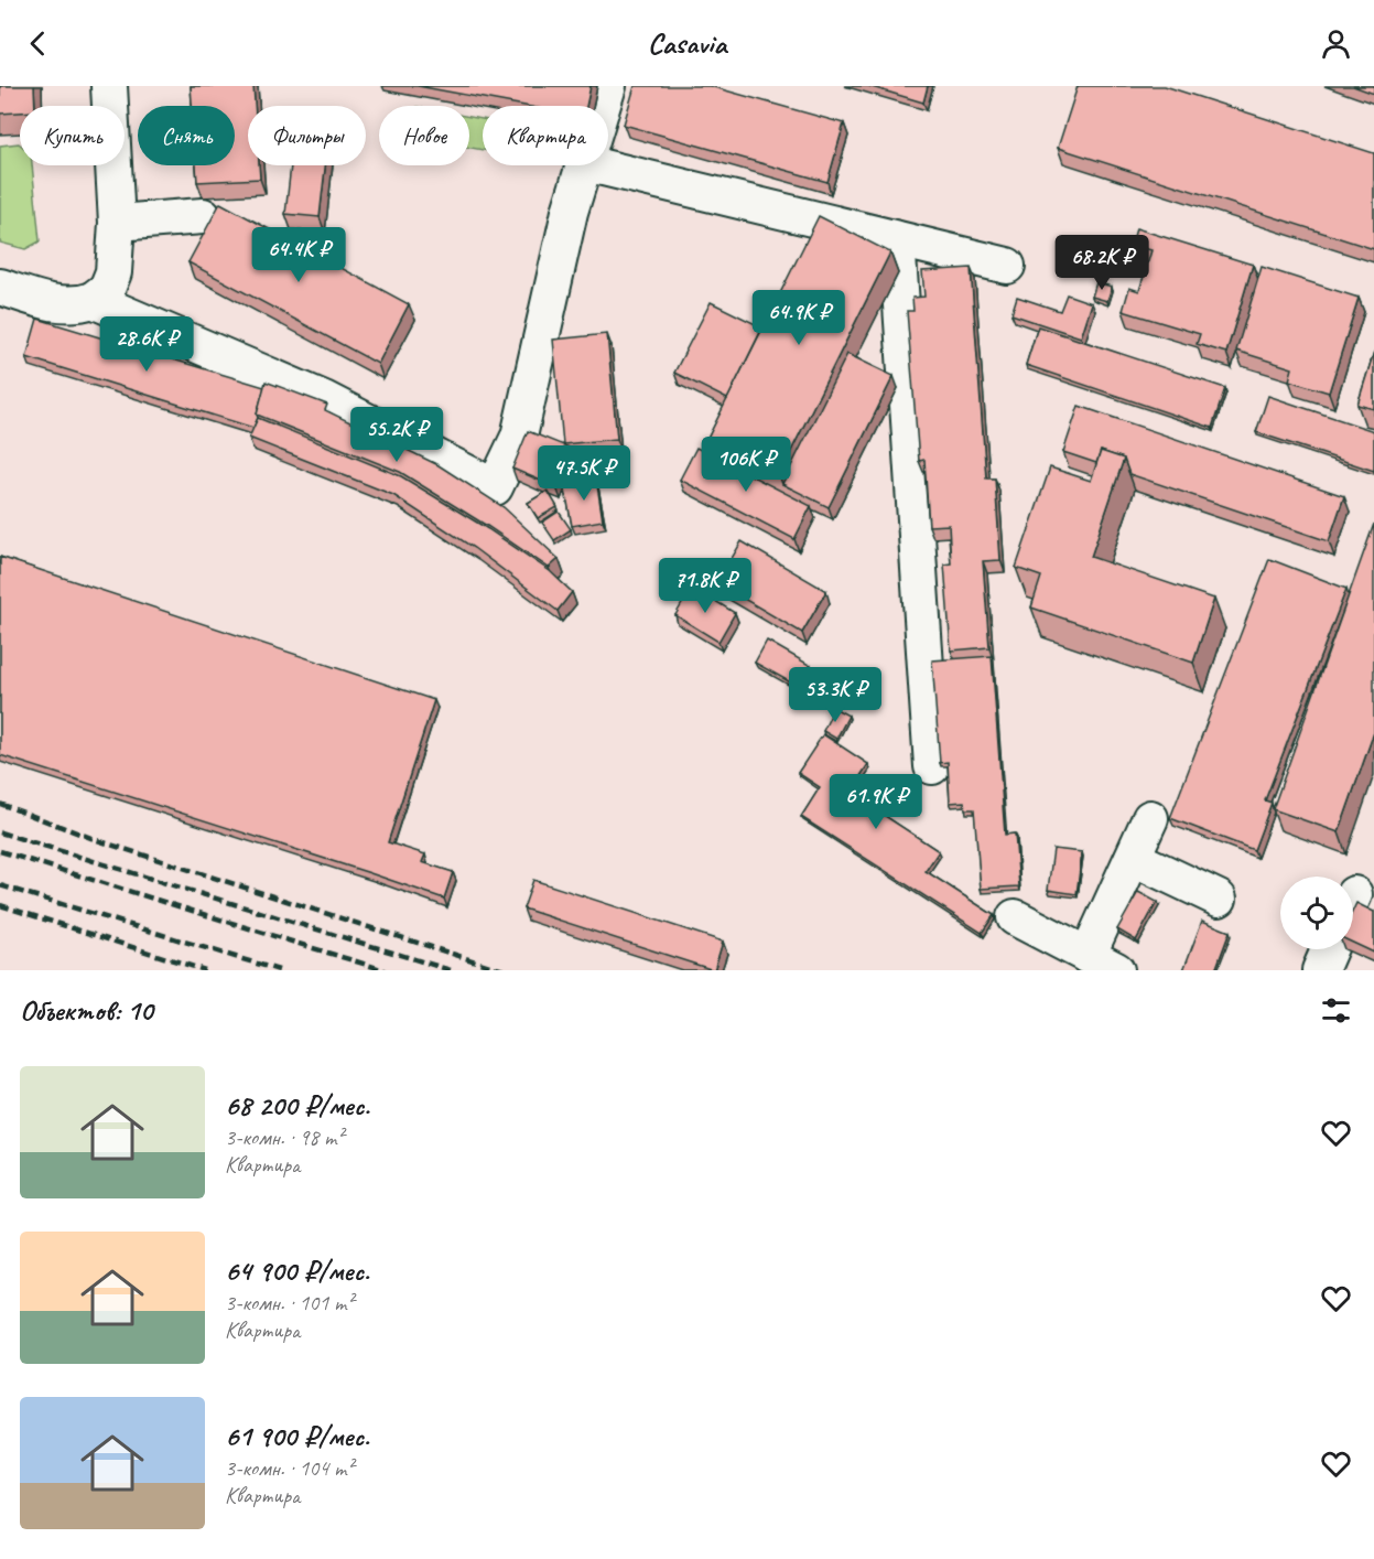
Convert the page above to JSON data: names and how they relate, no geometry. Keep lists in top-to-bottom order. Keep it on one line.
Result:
{"page":{"header":"Casavia","chip":["Купить","Снять","Фильтры","Новое","Квартира"],"price":["64.4K ₽","68.2K ₽","64.9K ₽","28.6K ₽","55.2K ₽","106K ₽","47.5K ₽","71.8K ₽","53.3K ₽","61.9K ₽"],"heading":"Объектов: 10","list":[{"name":"68 200 ₽/мес.","note":"3-комн. · 98 m² · Квартира"},{"name":"64 900 ₽/мес.","note":"3-комн. · 101 m² · Квартира"},{"name":"61 900 ₽/мес.","note":"3-комн. · 104 m² · Квартира"}]}}
